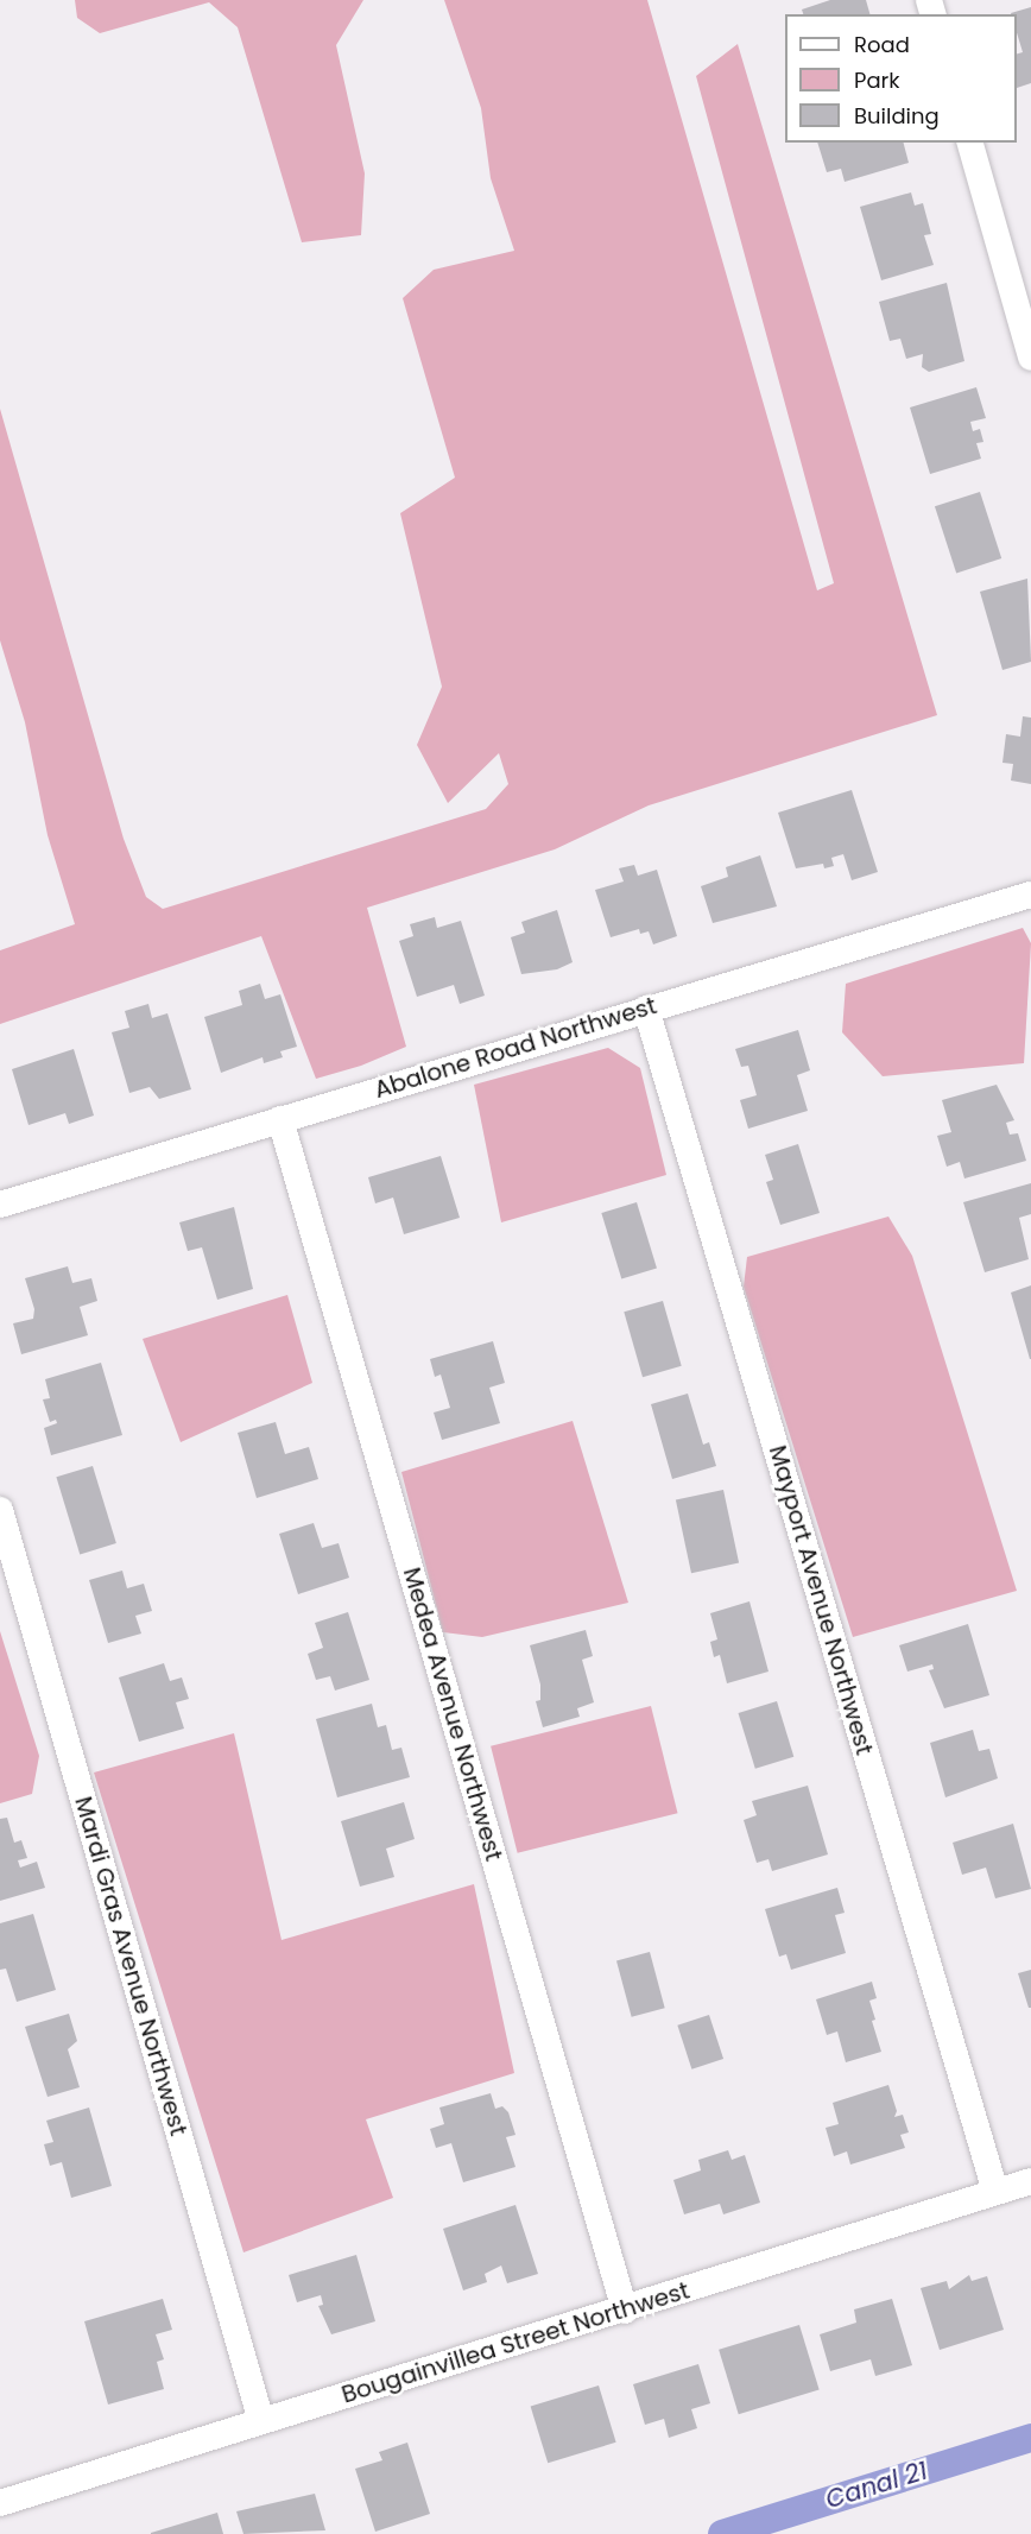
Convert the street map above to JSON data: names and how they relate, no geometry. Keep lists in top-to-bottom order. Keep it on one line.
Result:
{"streets":{"street":["Abalone Road Northwest","Mayport Avenue Northwest","Medea Avenue Northwest","Mardi Gras Avenue Northwest","Bougainvillea Street Northwest"]},"crossings":[["Abalone Road Northwest","Mayport Avenue Northwest"],["Abalone Road Northwest","Medea Avenue Northwest"],["Mayport Avenue Northwest","Bougainvillea Street Northwest"],["Medea Avenue Northwest","Bougainvillea Street Northwest"],["Mardi Gras Avenue Northwest","Bougainvillea Street Northwest"]],"water":["Canal 21"],"legend":["Road","Park","Building"]}
